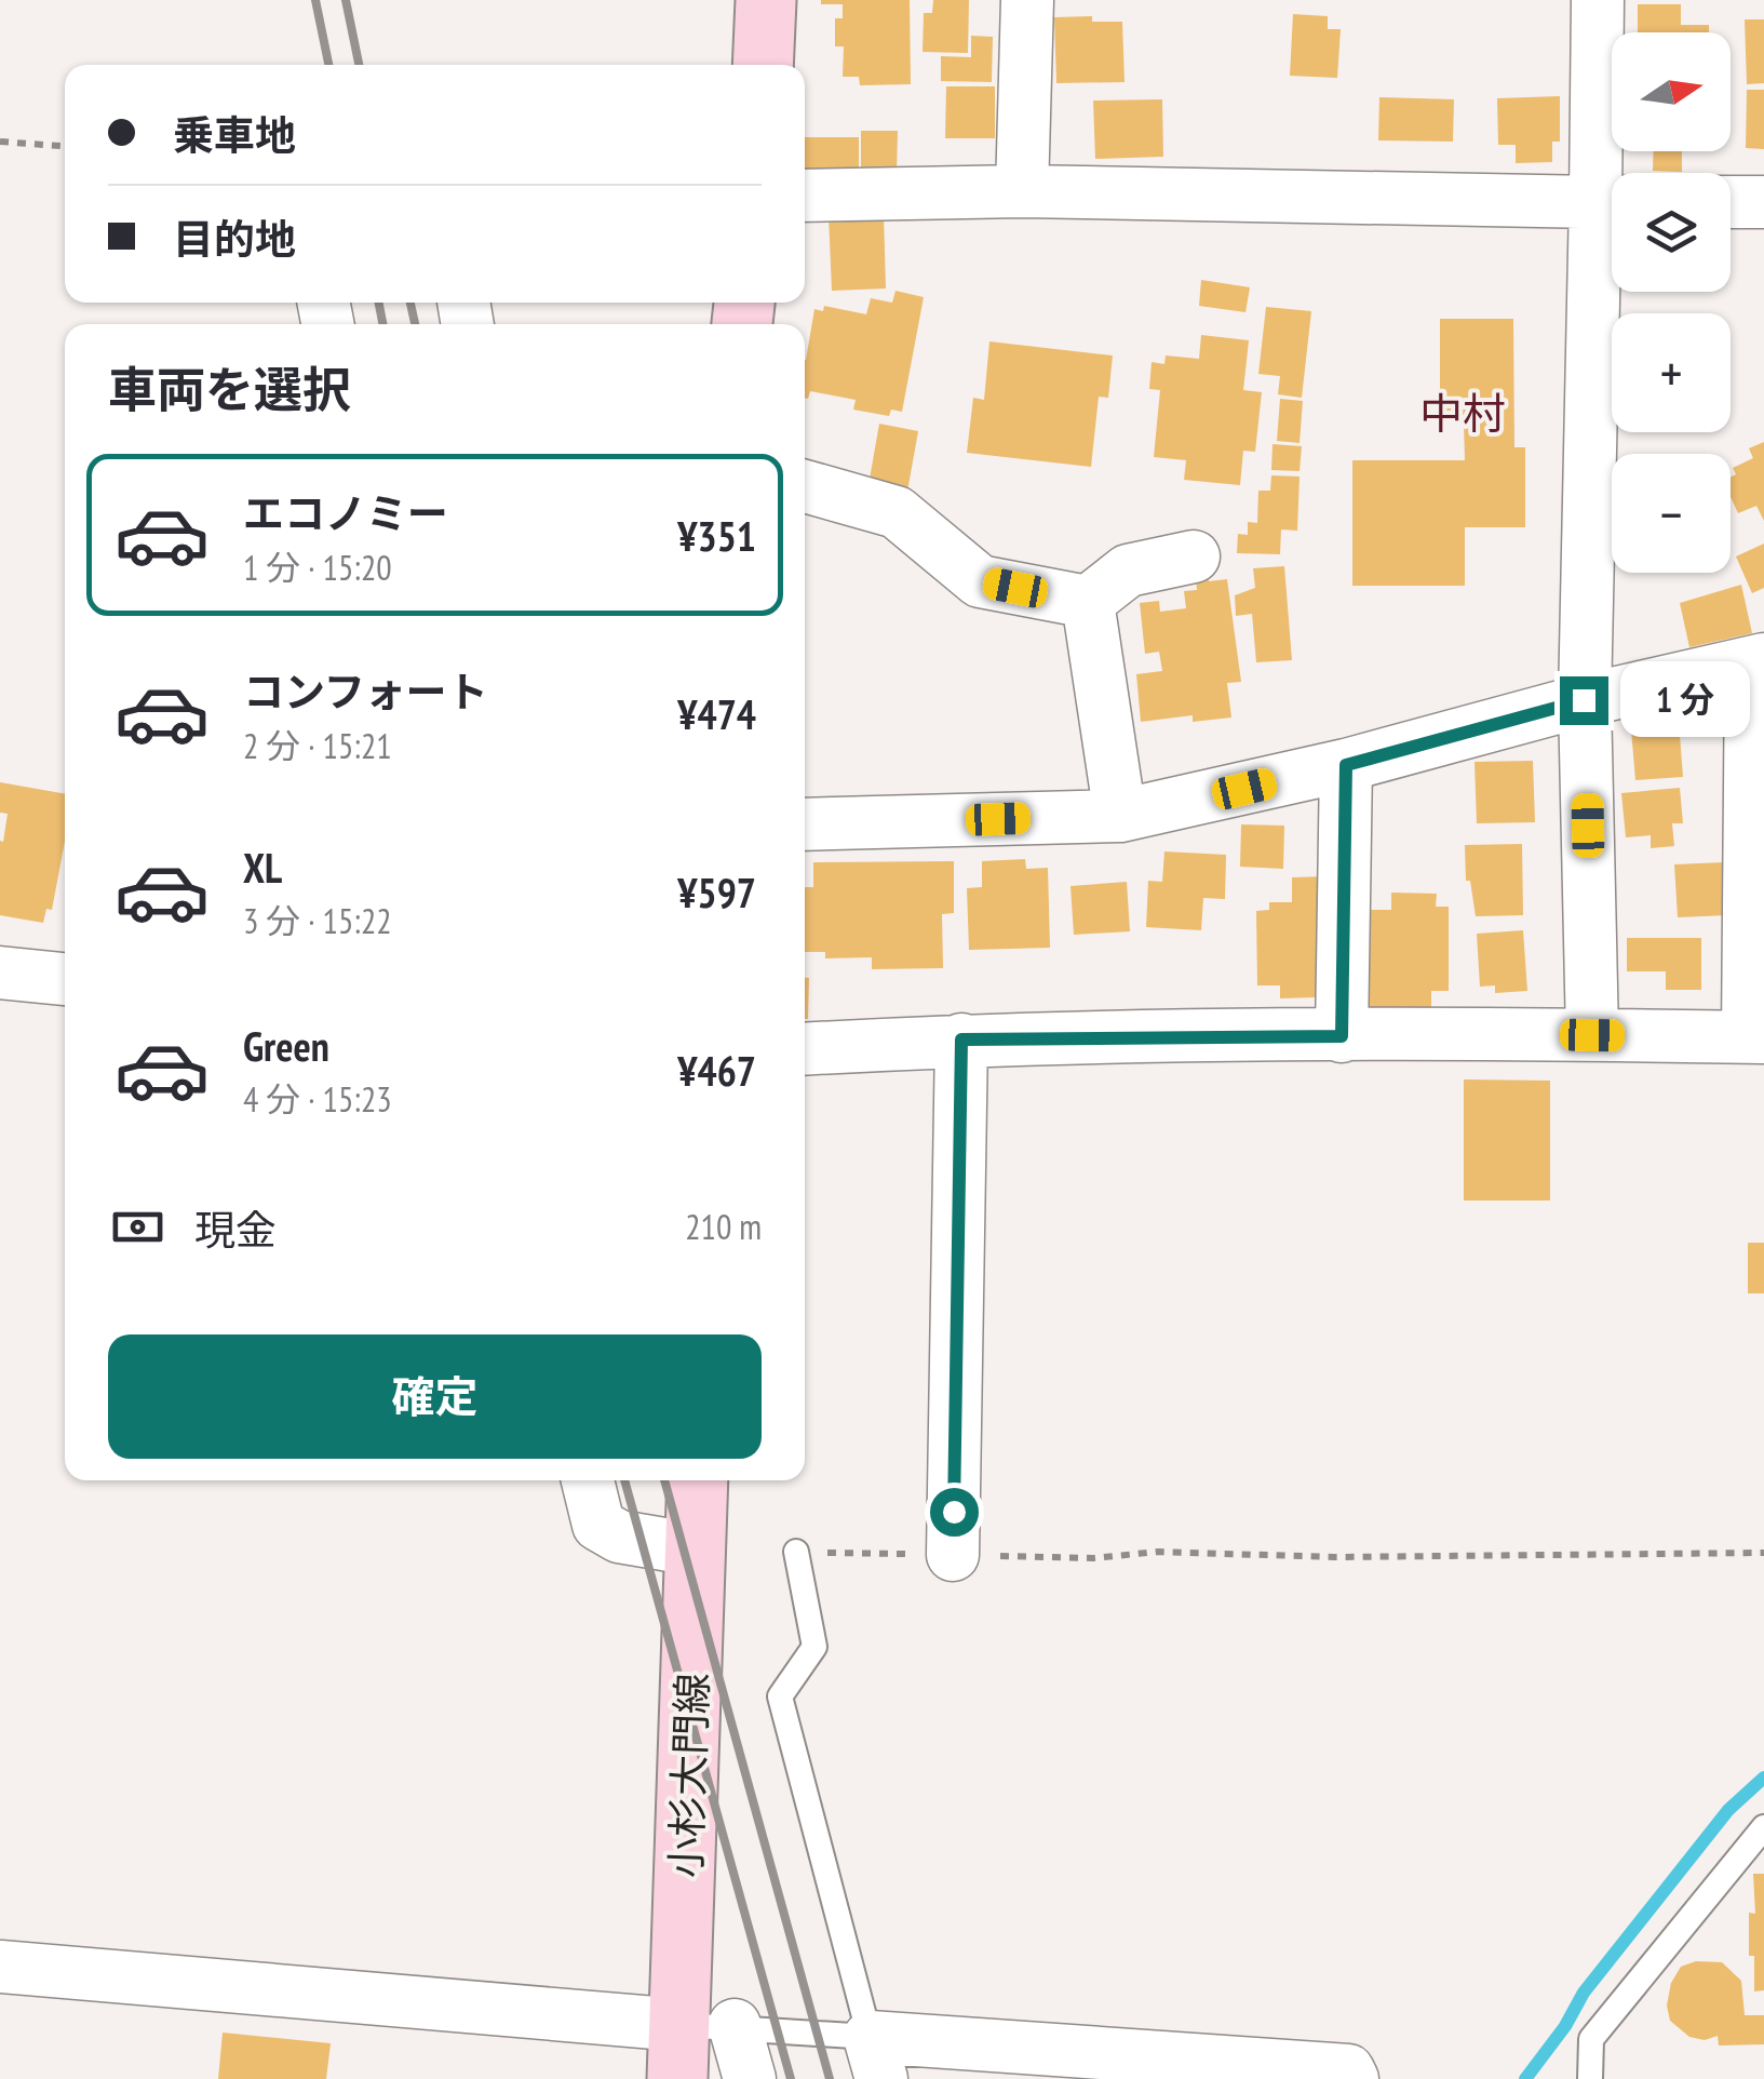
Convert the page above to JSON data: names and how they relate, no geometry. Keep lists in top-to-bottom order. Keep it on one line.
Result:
{"streets":{"main road":["小杉大門線"]},"districts":["中村"],"north":"right","page":{"map_buttons":["+","−"],"banner":["乗車地","目的地"],"heading":"車両を選択","list":[{"name":"エコノミー","note":"1 分 · 15:20","value":"¥351"},{"name":"コンフォート","note":"2 分 · 15:21","value":"¥474"},{"name":"XL","note":"3 分 · 15:22","value":"¥597"},{"name":"Green","note":"4 分 · 15:23","value":"¥467"}],"bubble":"1 分","pay":["現金","210 m"],"buttons":"確定"}}
